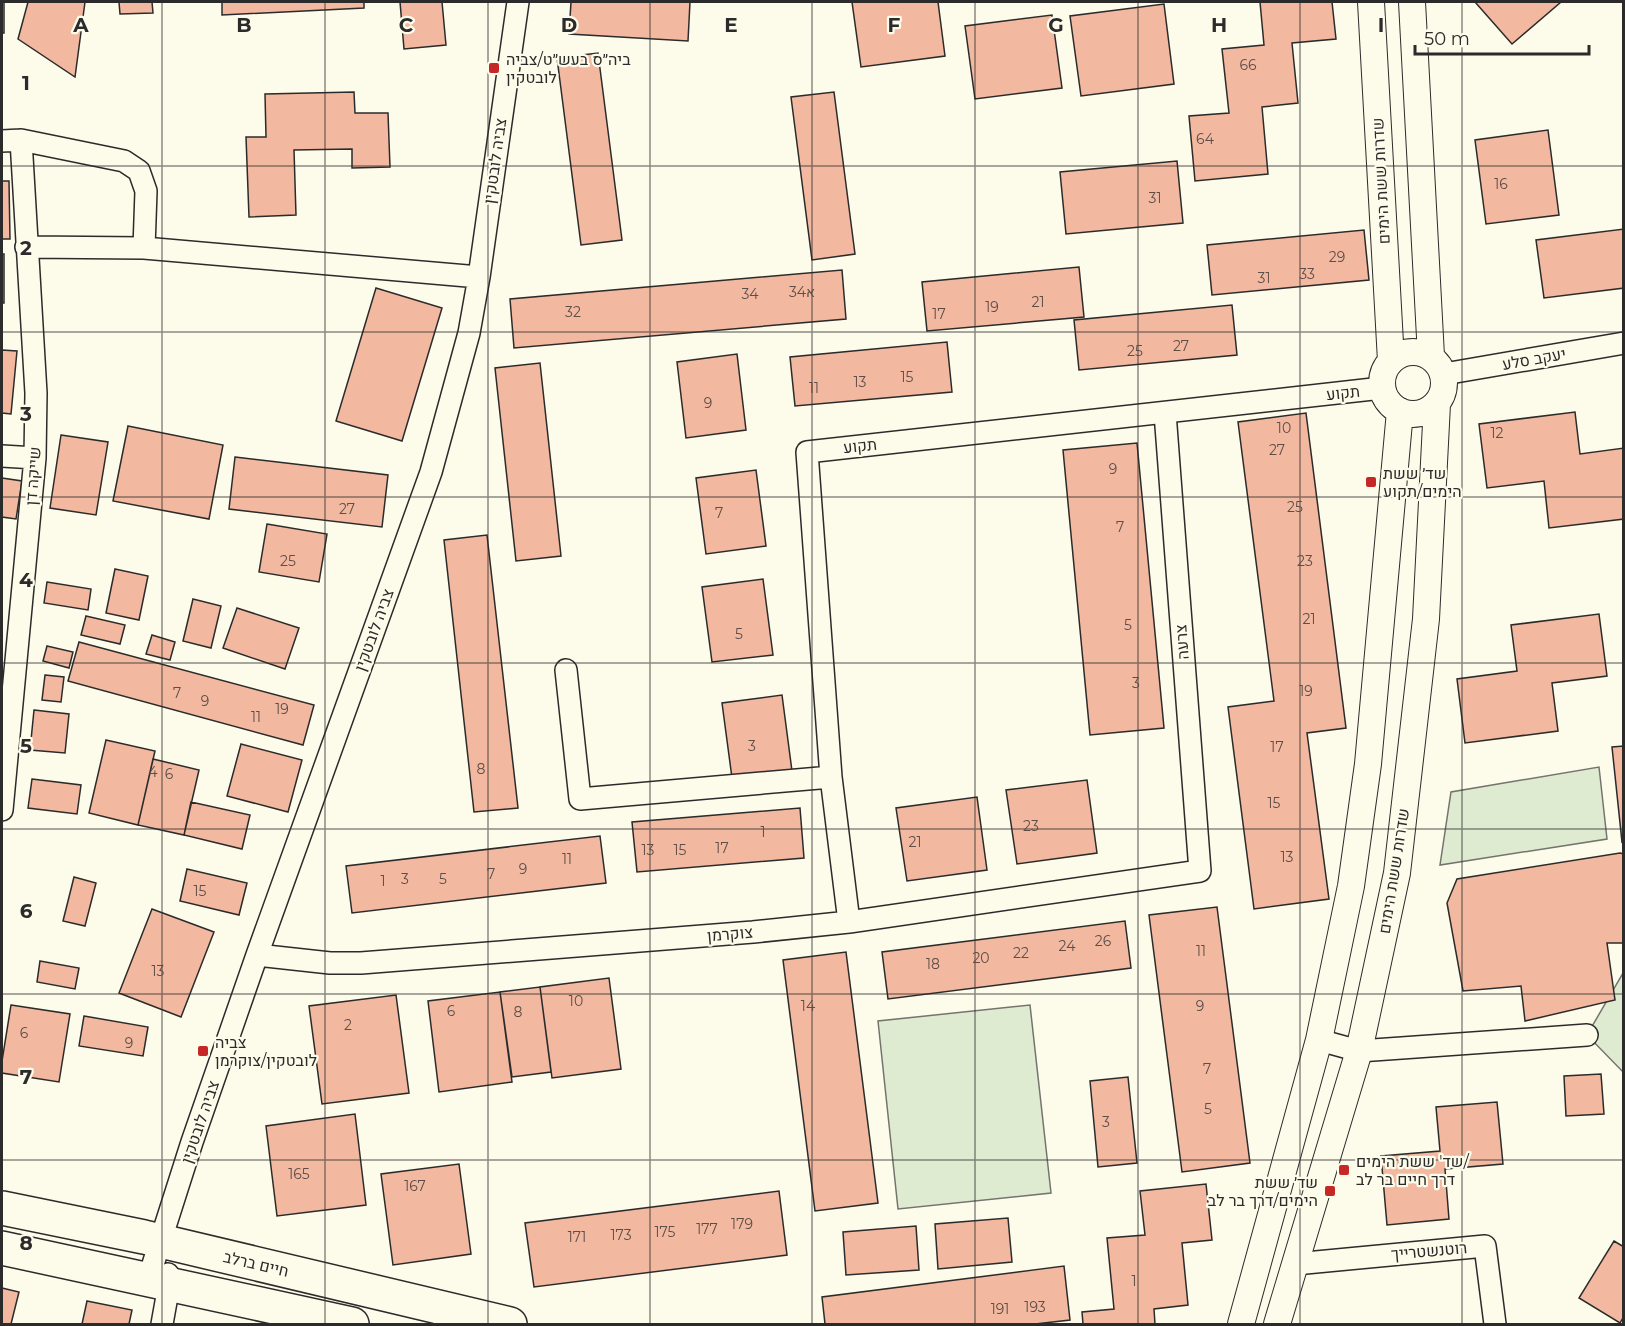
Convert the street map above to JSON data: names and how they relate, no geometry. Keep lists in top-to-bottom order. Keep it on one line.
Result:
{"streets":{"main road":["חיים ברלב"],"street":["צביה לובטקין","שדרות ששת הימים","יעקב סלע","תקוע","שייקה דן","צרעה","צוקרמן","רוטנשטרייך"]},"crossings":[["צביה לובטקין","צוקרמן"],["צביה לובטקין","חיים ברלב"],["שדרות ששת הימים","יעקב סלע"],["שדרות ששת הימים","תקוע"],["שדרות ששת הימים","רוטנשטרייך"],["יעקב סלע","תקוע"],["תקוע","צרעה"],["תקוע","צוקרמן"],["צרעה","צוקרמן"]],"places":{"transit":["ביה״ס בעש״ט/צביה לובטקין","שד׳ ששת הימים/תקוע","צביה לובטקין/צוקרמן","שד' ששת הימים/ דרך חיים בר לב","שד׳ ששת הימים/דרך בר לב"]},"house_numbers":["66","64","16","31","29","33","31","34א","34","21","19","32","17","27","25","15","13","11","9","10","12","27","9","25","27","7","7","25","23","21","5","5","3","19","7","9","19","11","3","17","8","4","6","15","23","1","21","17","13","15","13","11","9","7","3","5","1","15","26","24","11","22","20","18","13","10","14","9","6","8","2","6","9","7","5","3","165","167","179","177","175","173","171","1","193","191"],"scale_bar":"50 m","grid":{"columns":["A","B","C","D","E","F","G","H","I"],"rows":["1","2","3","4","5","6","7","8"]}}
